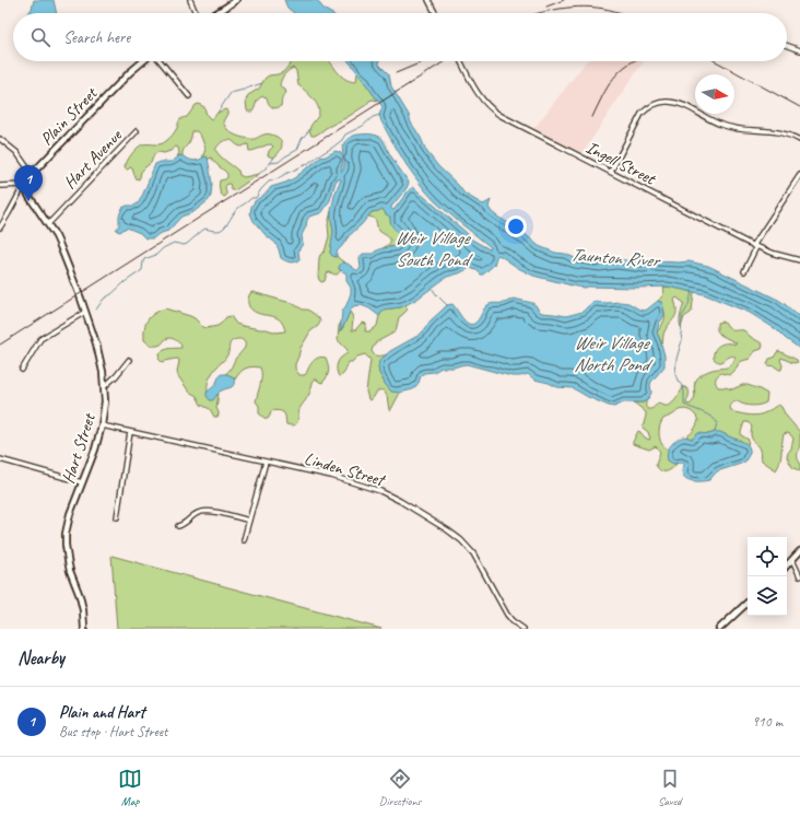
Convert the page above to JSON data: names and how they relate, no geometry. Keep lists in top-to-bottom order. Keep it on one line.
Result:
{"streets":{"main road":["Plain Street","Hart Street"],"street":["Hart Avenue","Ingell Street","Linden Street"]},"crossings":[["Plain Street","Hart Street"],["Hart Avenue","Hart Street"],["Hart Street","Linden Street"]],"water":["Weir Village South Pond","Taunton River","Weir Village North Pond"],"north":"right","page":{"search":"Search here","pins":"1","heading":"Nearby","list":[{"mark":"1","name":"Plain and Hart","note":"Bus stop · Hart Street","value":"910 m"}],"nav":["Map","Directions","Saved"]}}
